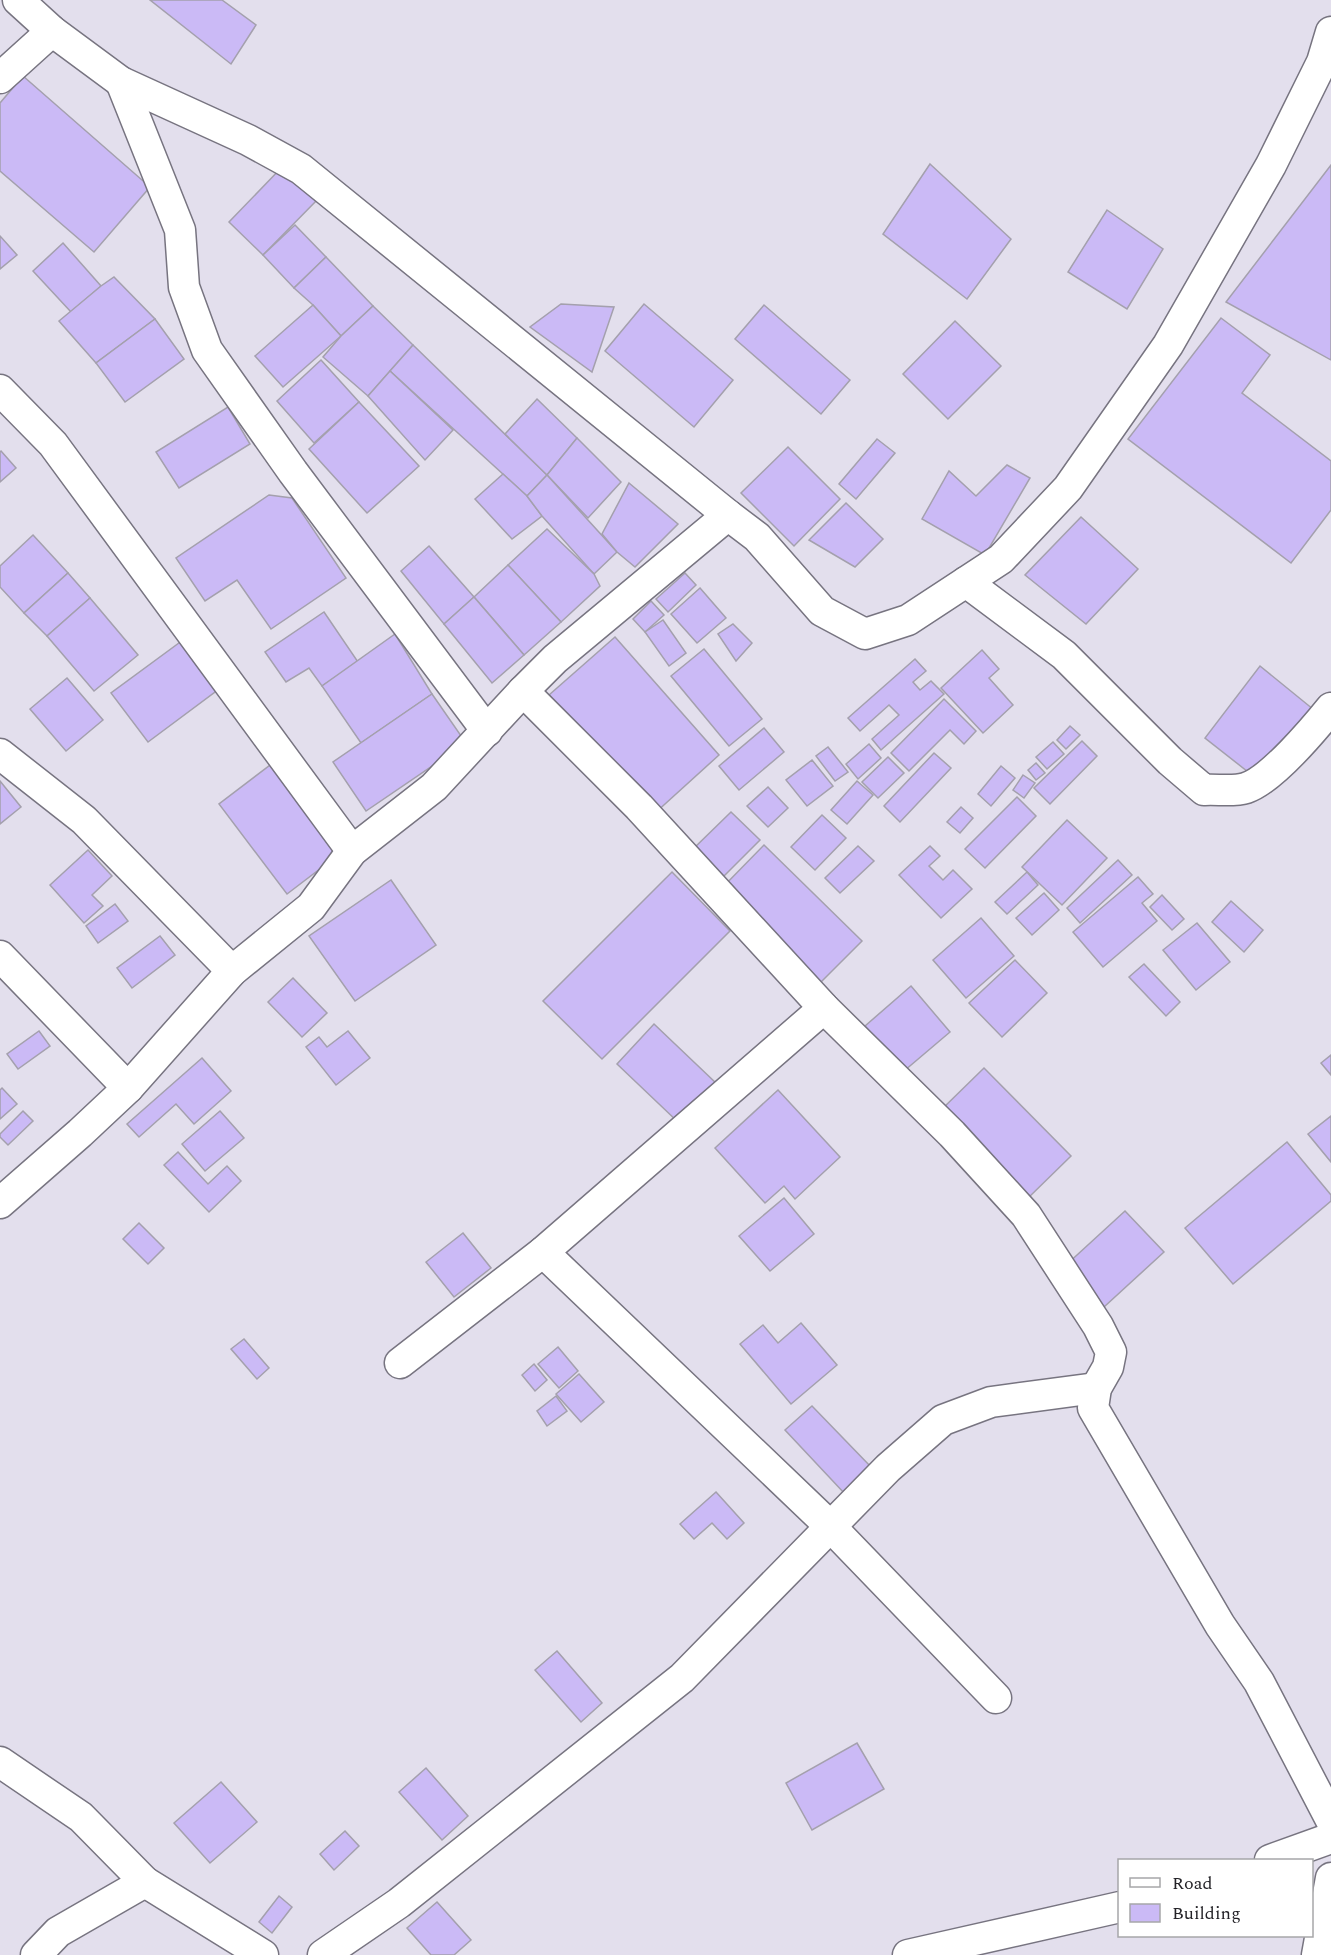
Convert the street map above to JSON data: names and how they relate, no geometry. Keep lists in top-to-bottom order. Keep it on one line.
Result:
{"legend":["Road","Building"]}
